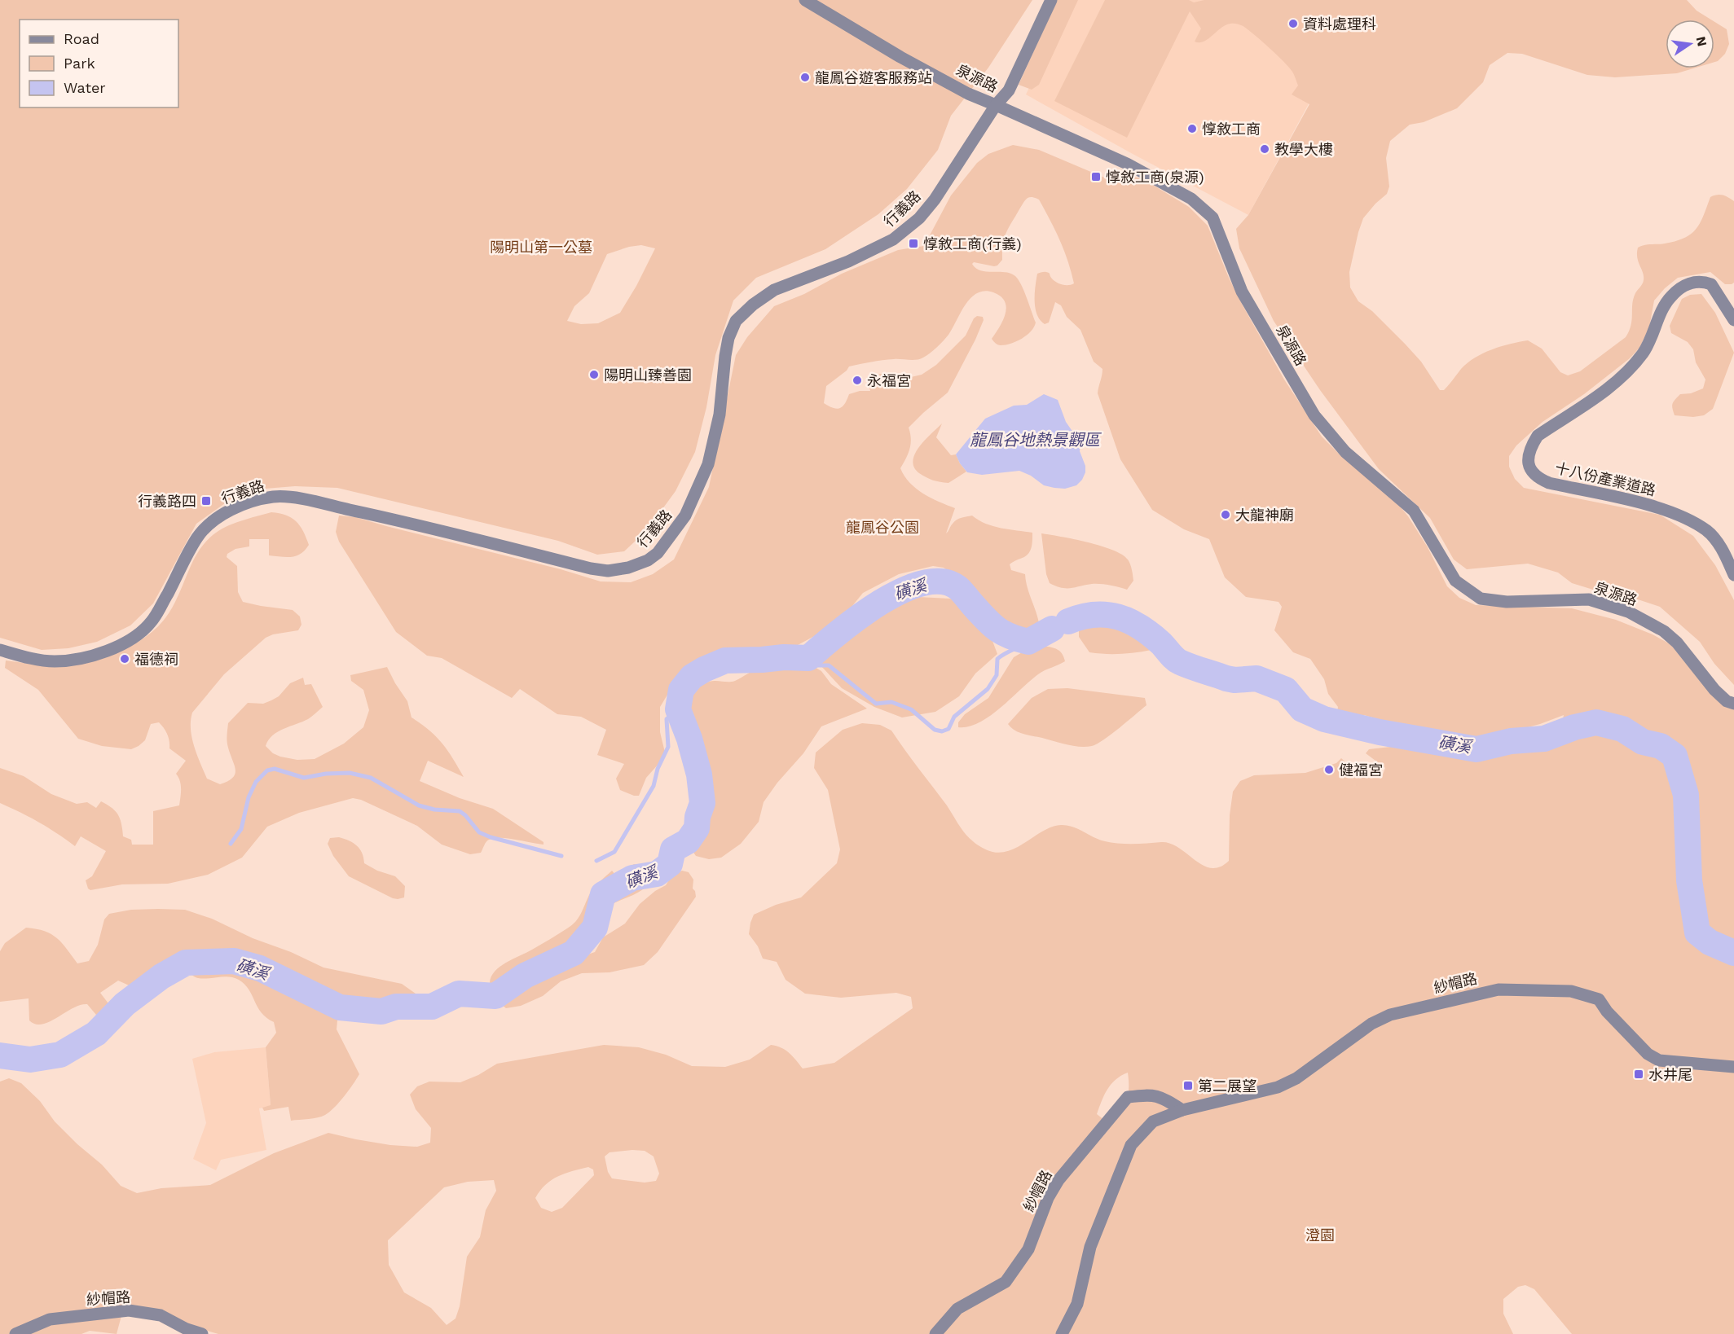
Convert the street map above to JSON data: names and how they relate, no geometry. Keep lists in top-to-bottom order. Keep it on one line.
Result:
{"streets":{"street":["泉源路","行義路","十八份產業道路","紗帽路"]},"crossings":[["泉源路","行義路"]],"water":["龍鳳谷地熱景觀區","磺溪"],"parks":["陽明山第一公墓","龍鳳谷公園","澄園"],"places":{"other":["資料處理科","龍鳳谷遊客服務站","惇敘工商","教學大樓","陽明山臻善園","永福宮","大龍神廟","福德祠","健福宮"],"transit":["惇敘工商(泉源)","惇敘工商(行義)","行義路四","水井尾","第二展望"]},"legend":["Road","Park","Water"],"north":"right"}
